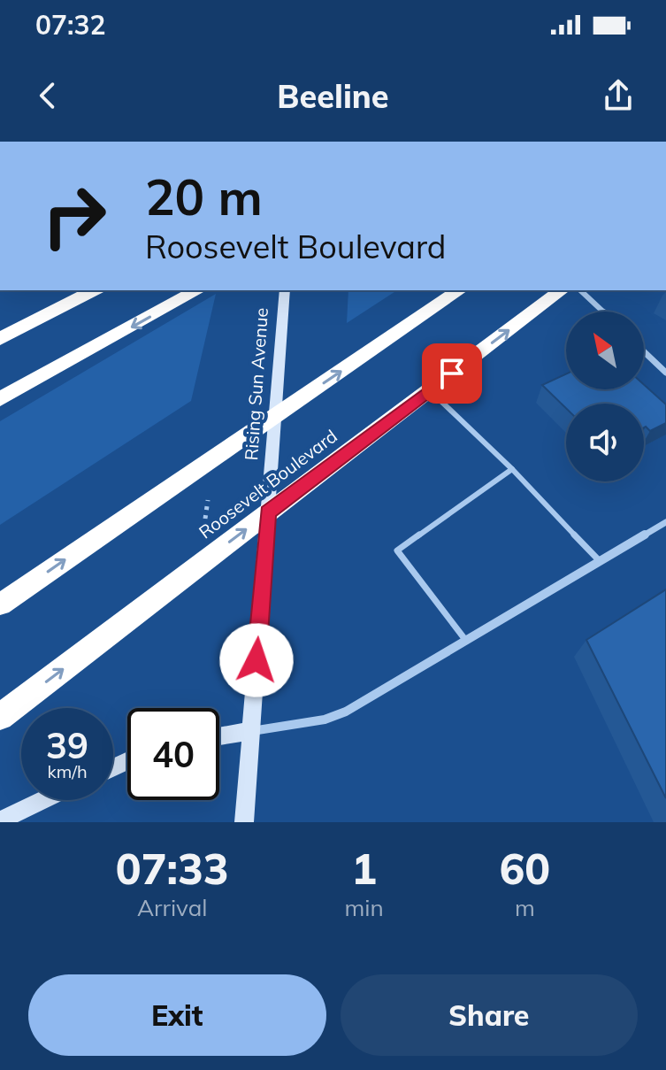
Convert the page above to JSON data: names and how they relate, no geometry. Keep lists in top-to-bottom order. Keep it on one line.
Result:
{"streets":{"highway":["Roosevelt Boulevard"],"street":["Rising Sun Avenue"]},"crossings":[["Rising Sun Avenue","Roosevelt Boulevard"]],"north":"top left","page":{"status":"07:32","header":"Beeline","turn":["20 m","Roosevelt Boulevard"],"speed":"39 km/h","limit":"40","eta":["07:33","Arrival","1","min","60","m"],"buttons":["Exit","Share"]}}
